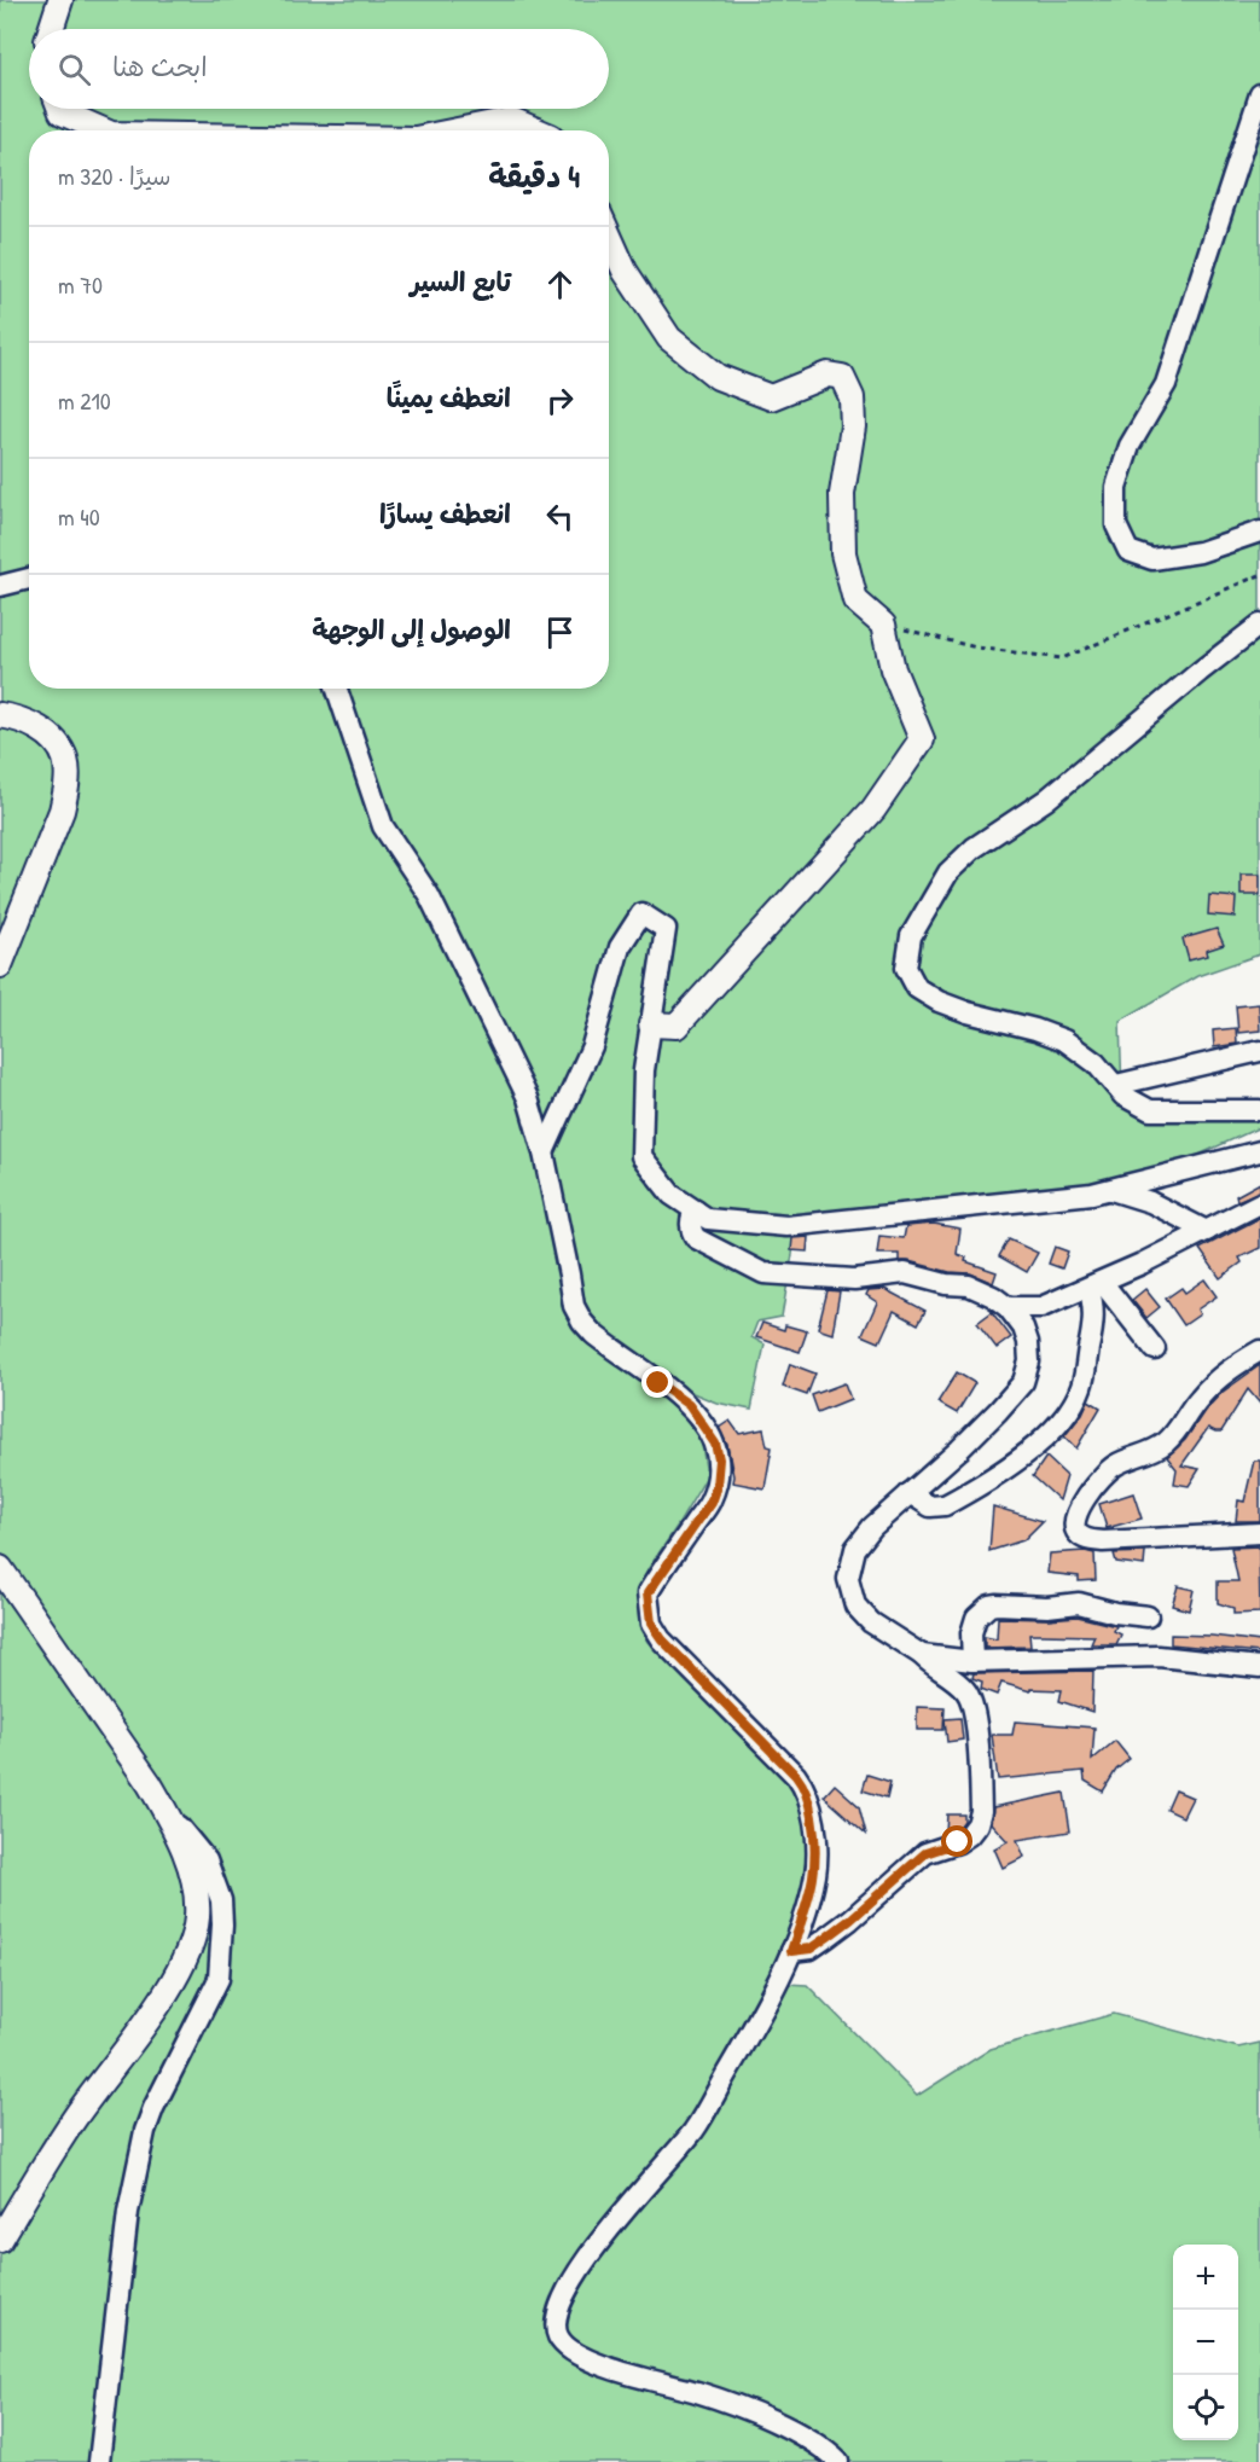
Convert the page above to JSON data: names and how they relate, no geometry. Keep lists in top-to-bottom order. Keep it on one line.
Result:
{"page":{"search":"ابحث هنا","heading":["4 دقيقة","سيرًا · 320 m"],"list":[["تابع السير","70 m"],["انعطف يمينًا","210 m"],["انعطف يسارًا","40 m"],"الوصول إلى الوجهة"],"map_buttons":["+","−"]}}
